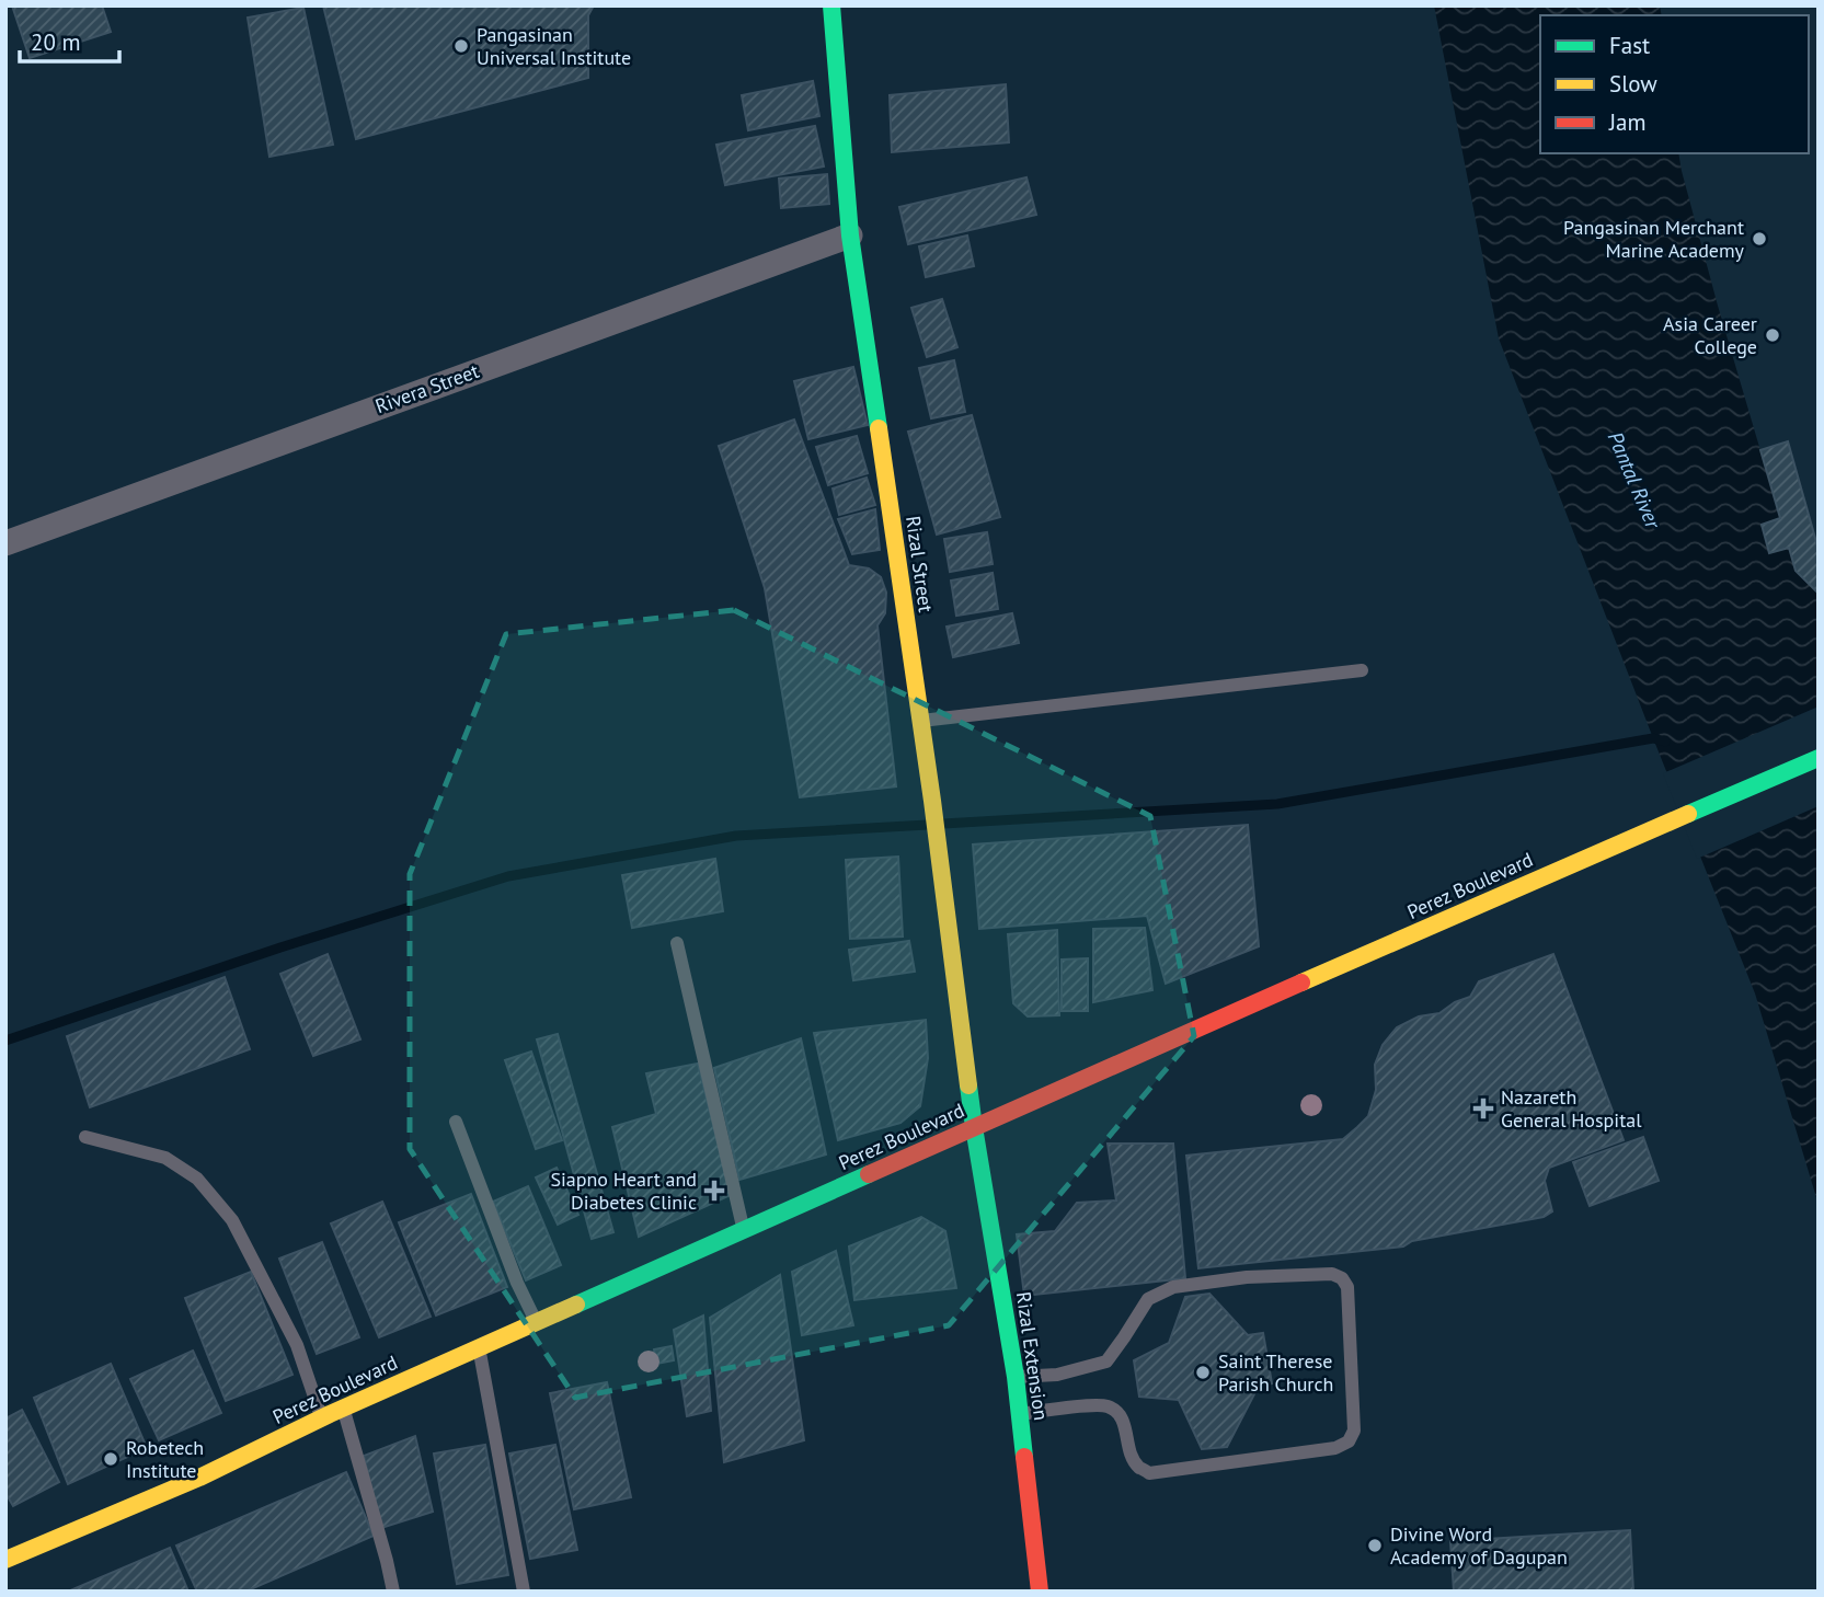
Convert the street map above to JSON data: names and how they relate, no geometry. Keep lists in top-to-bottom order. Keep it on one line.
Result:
{"streets":{"main road":["Rizal Street","Perez Boulevard","Rizal Extension"],"street":["Rivera Street"]},"crossings":[["Rivera Street","Rizal Street"],["Rizal Street","Perez Boulevard"],["Rizal Street","Rizal Extension"],["Perez Boulevard","Rizal Extension"]],"water":["Pantal River"],"places":{"other":["Pangasinan Universal Institute","Pangasinan Merchant Marine Academy","Asia Career College","Saint Therese Parish Church","Robetech Institute","Divine Word Academy of Dagupan"],"health":["Nazareth General Hospital","Siapno Heart and Diabetes Clinic"]},"legend":["Fast","Slow","Jam"],"scale_bar":"20 m"}
